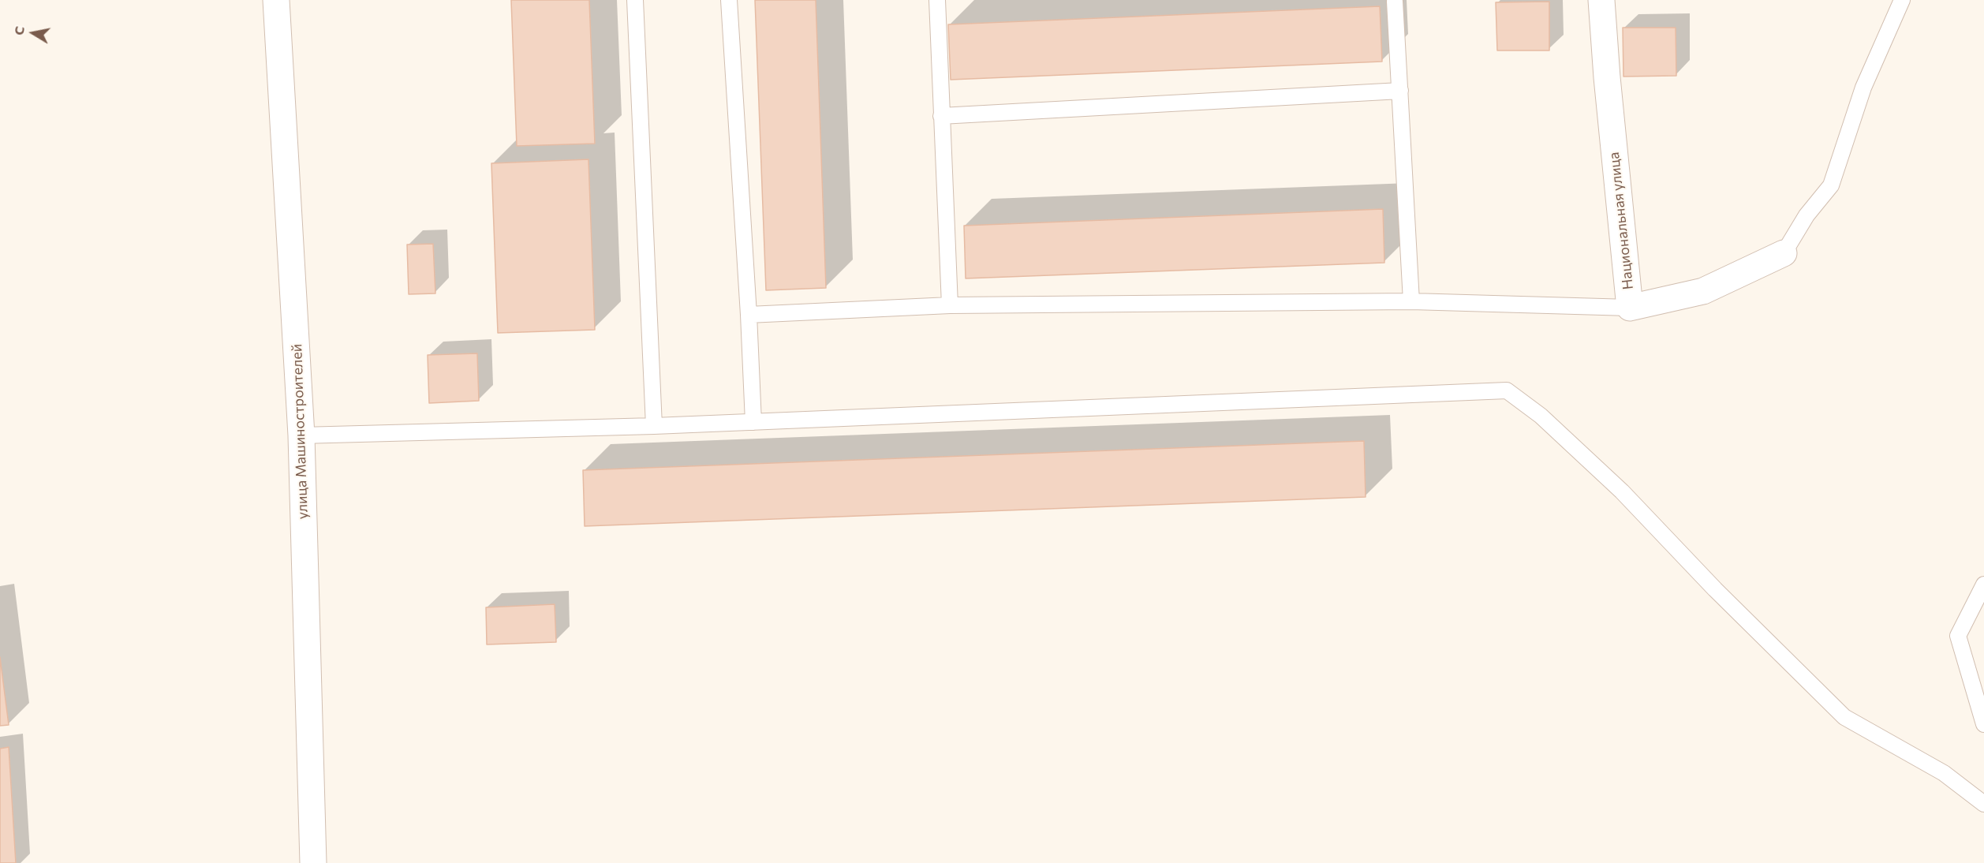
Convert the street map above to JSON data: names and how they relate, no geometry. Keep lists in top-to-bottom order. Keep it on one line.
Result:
{"streets":{"street":["Национальная улица","улица Машиностроителей"]},"north":"left"}
